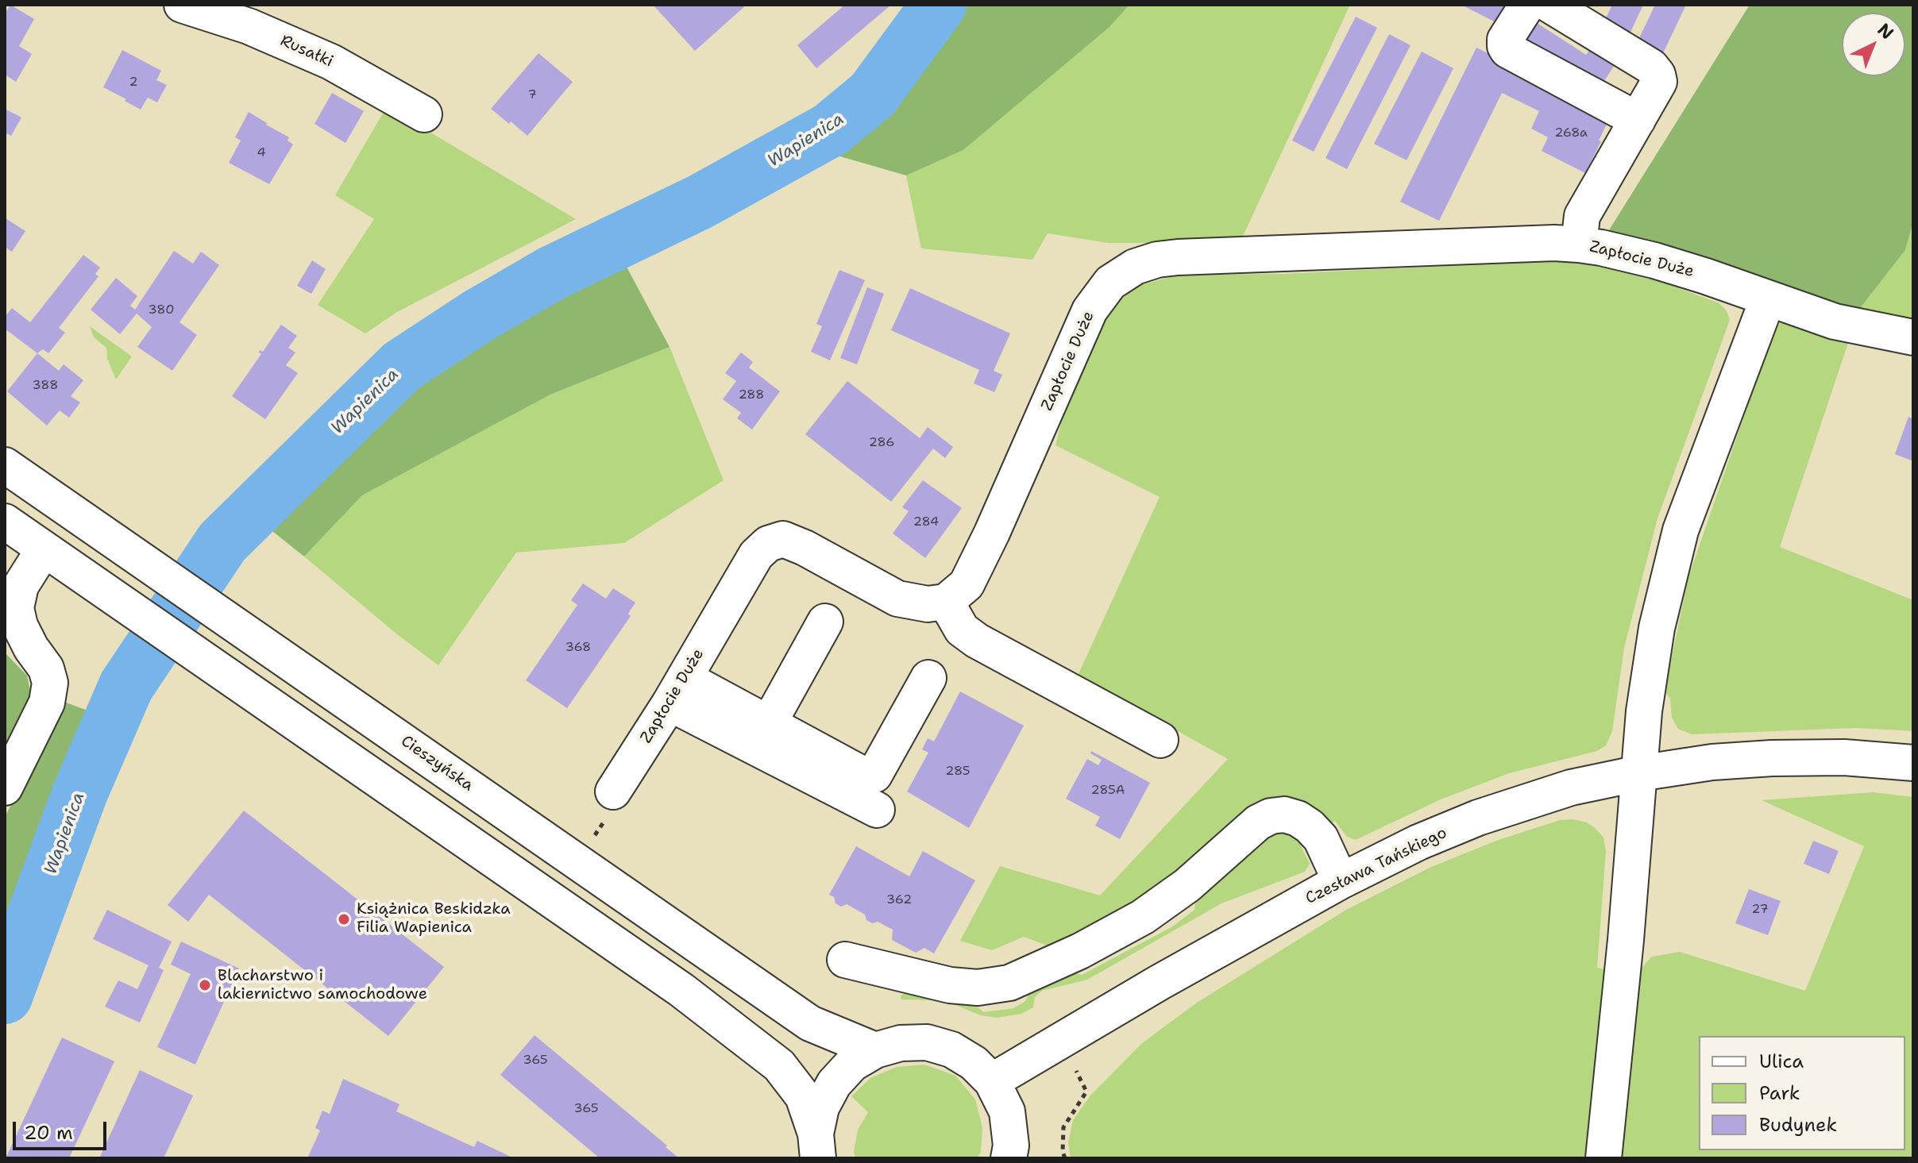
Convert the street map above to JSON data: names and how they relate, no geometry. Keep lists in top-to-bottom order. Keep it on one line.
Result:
{"streets":{"street":["Rusałki","Zapłocie Duże","Cieszyńska","Czesława Tańskiego"]},"water":["Wapienica"],"places":["Książnica Beskidzka Filia Wapienica","Blacharstwo i lakiernictwo samochodowe"],"house_numbers":["2","7","268a","4","380","388","288","286","284","368","285","285A","362","27","365","365"],"legend":["Ulica","Park","Budynek"],"scale_bar":"20 m","north":"top right"}
